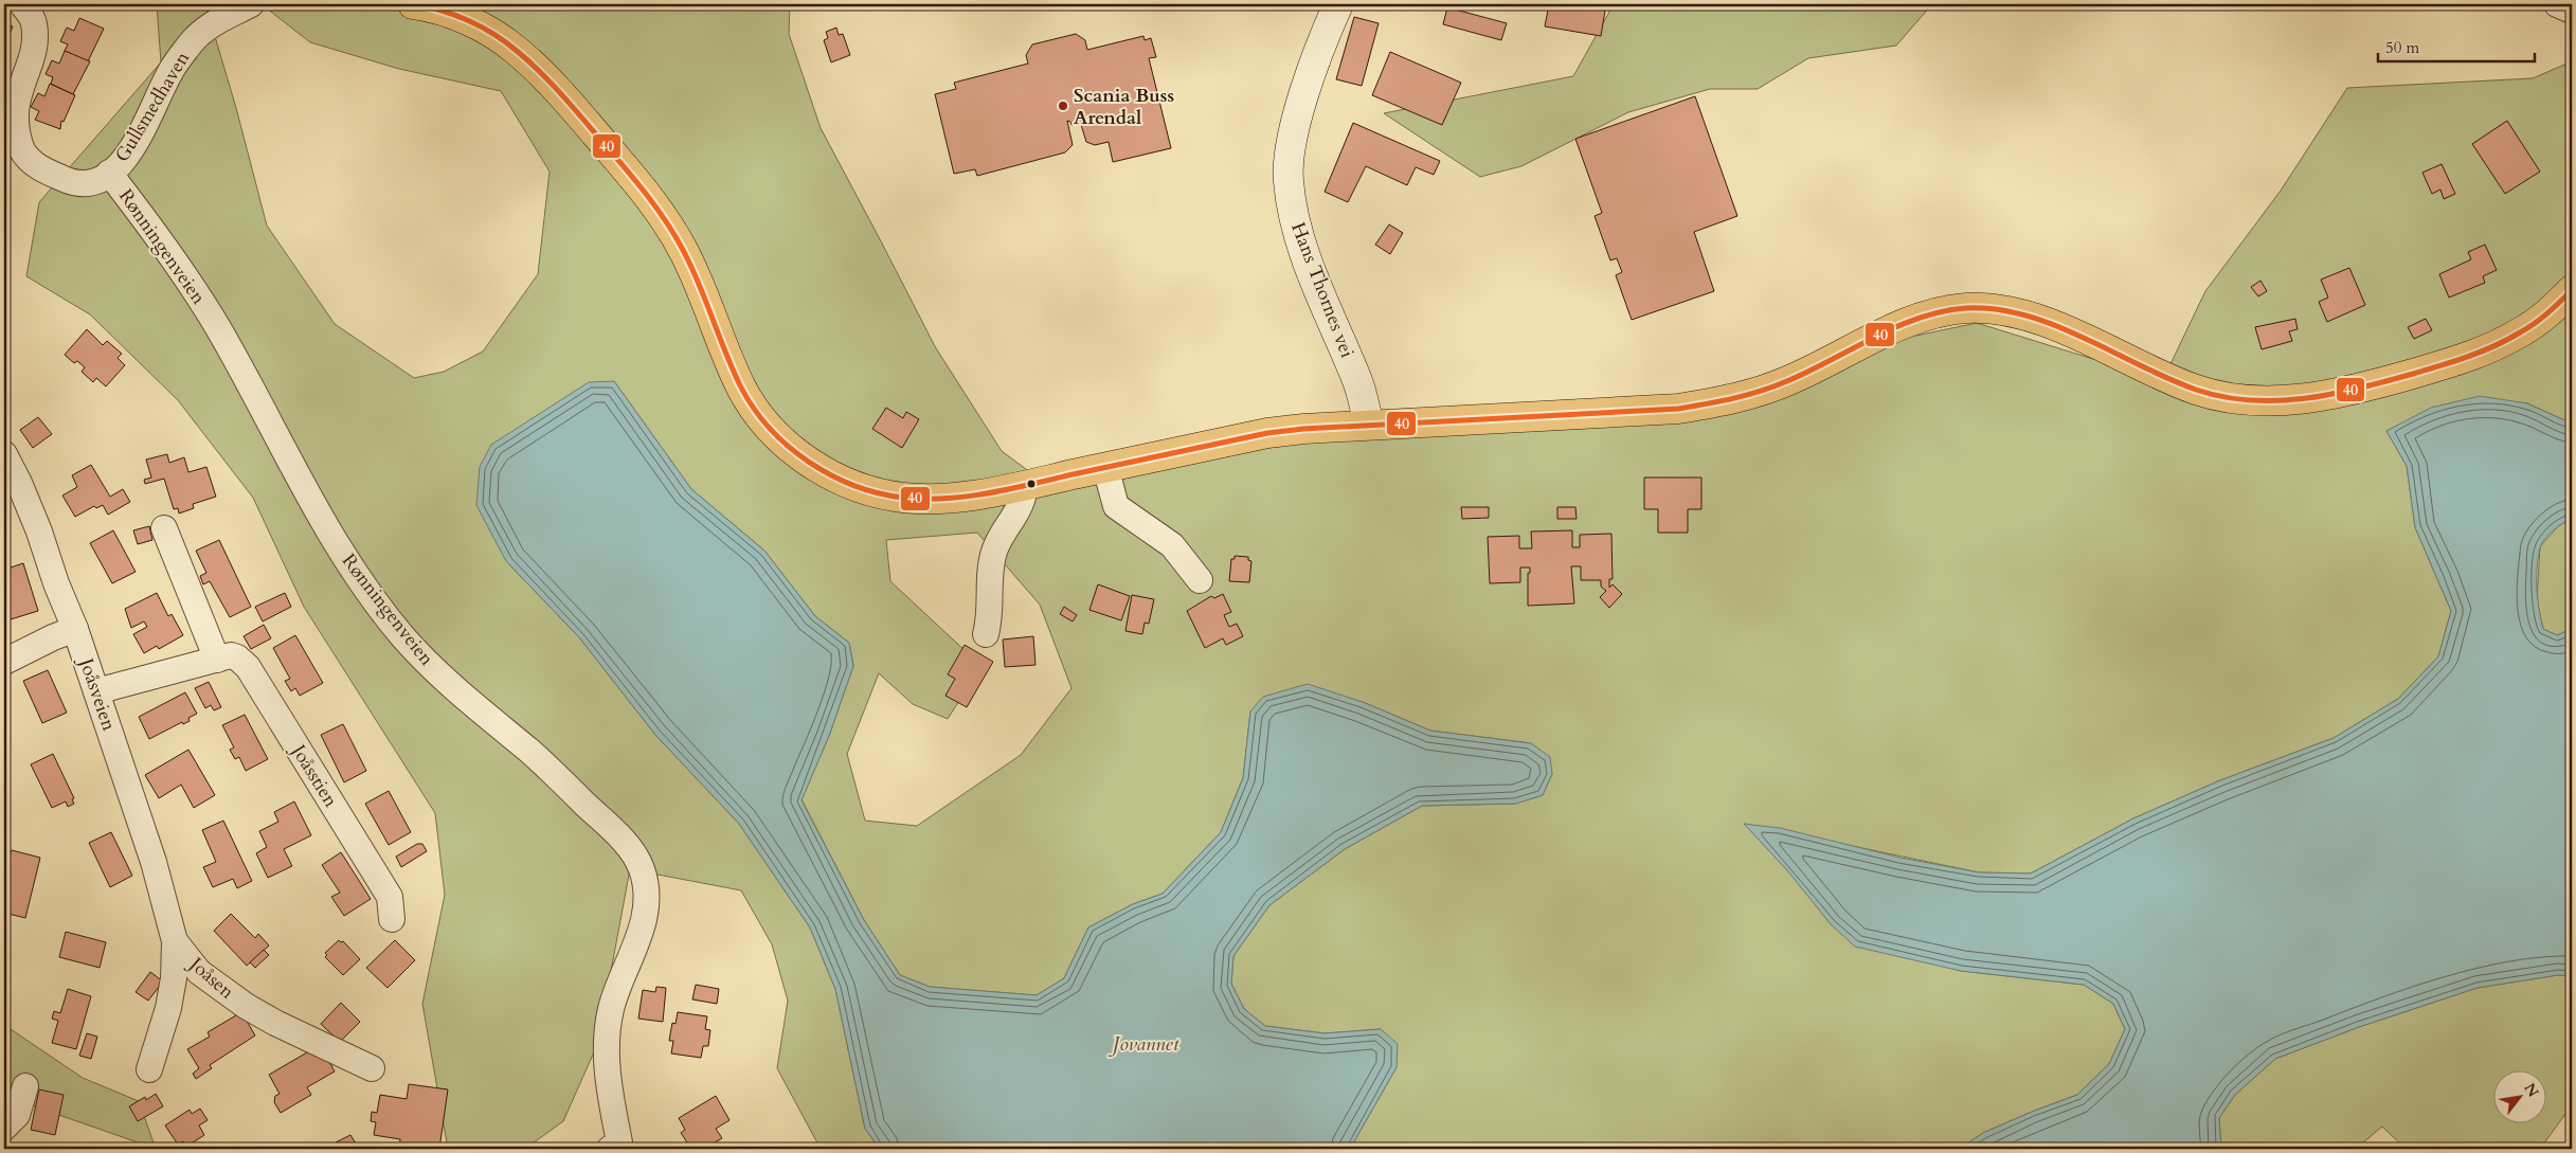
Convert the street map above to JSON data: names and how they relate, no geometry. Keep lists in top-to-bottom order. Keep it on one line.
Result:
{"streets":{"street":["Gullsmedhaven","Rønningenveien","Hans Thornes vei","Joåsveien","Joåsstien","Joåsen"]},"crossings":[["Gullsmedhaven","Rønningenveien"],["Joåsveien","Joåsstien"],["Joåsveien","Joåsen"]],"water":["Jovannet"],"places":["Scania Buss Arendal"],"lines":["transit line 40"],"scale_bar":"50 m","north":"top right"}
